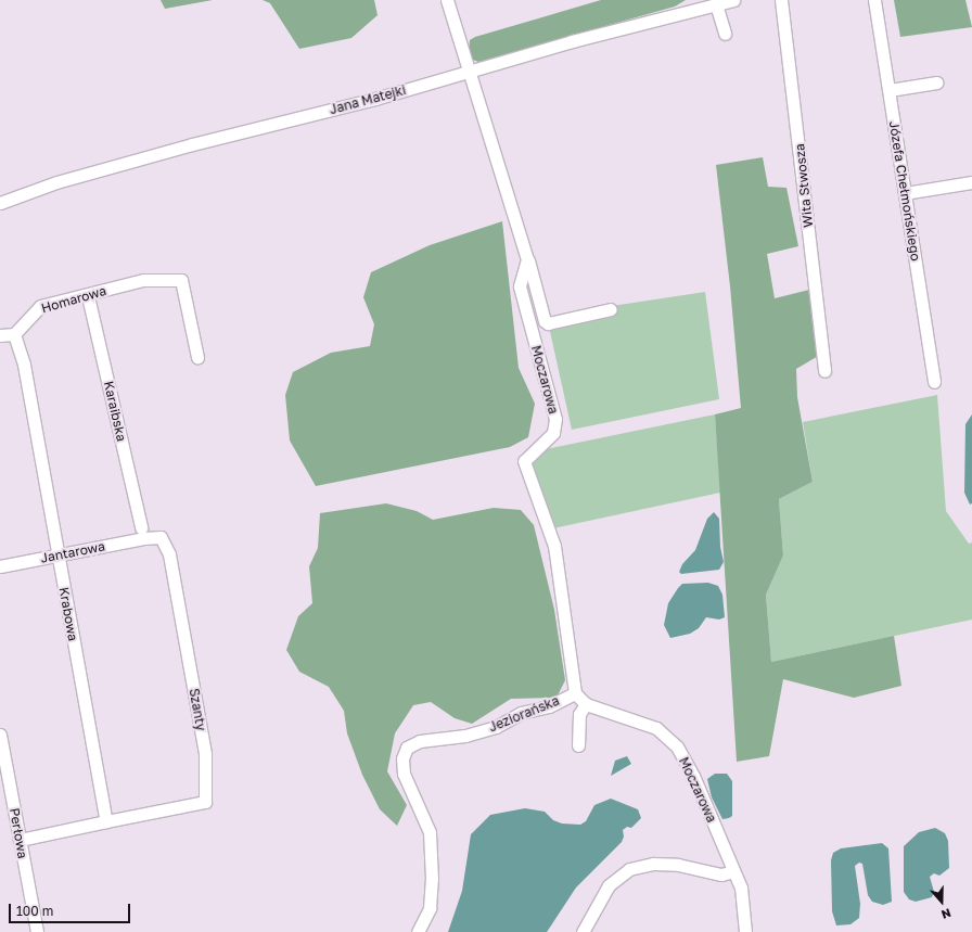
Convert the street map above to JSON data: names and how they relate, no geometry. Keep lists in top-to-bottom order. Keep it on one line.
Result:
{"streets":{"street":["Jana Matejki","Wita Stwosza","Józefa Chełmońskiego","Homarowa","Moczarowa","Karaibska","Jantarowa","Krabowa","Szanty","Jeziorańska","Perłowa"]},"crossings":[["Homarowa","Karaibska"],["Homarowa","Krabowa"],["Moczarowa","Jeziorańska"],["Karaibska","Jantarowa"],["Karaibska","Szanty"],["Jantarowa","Krabowa"],["Jantarowa","Szanty"],["Krabowa","Szanty"]],"scale_bar":"100 m","north":"bottom"}
